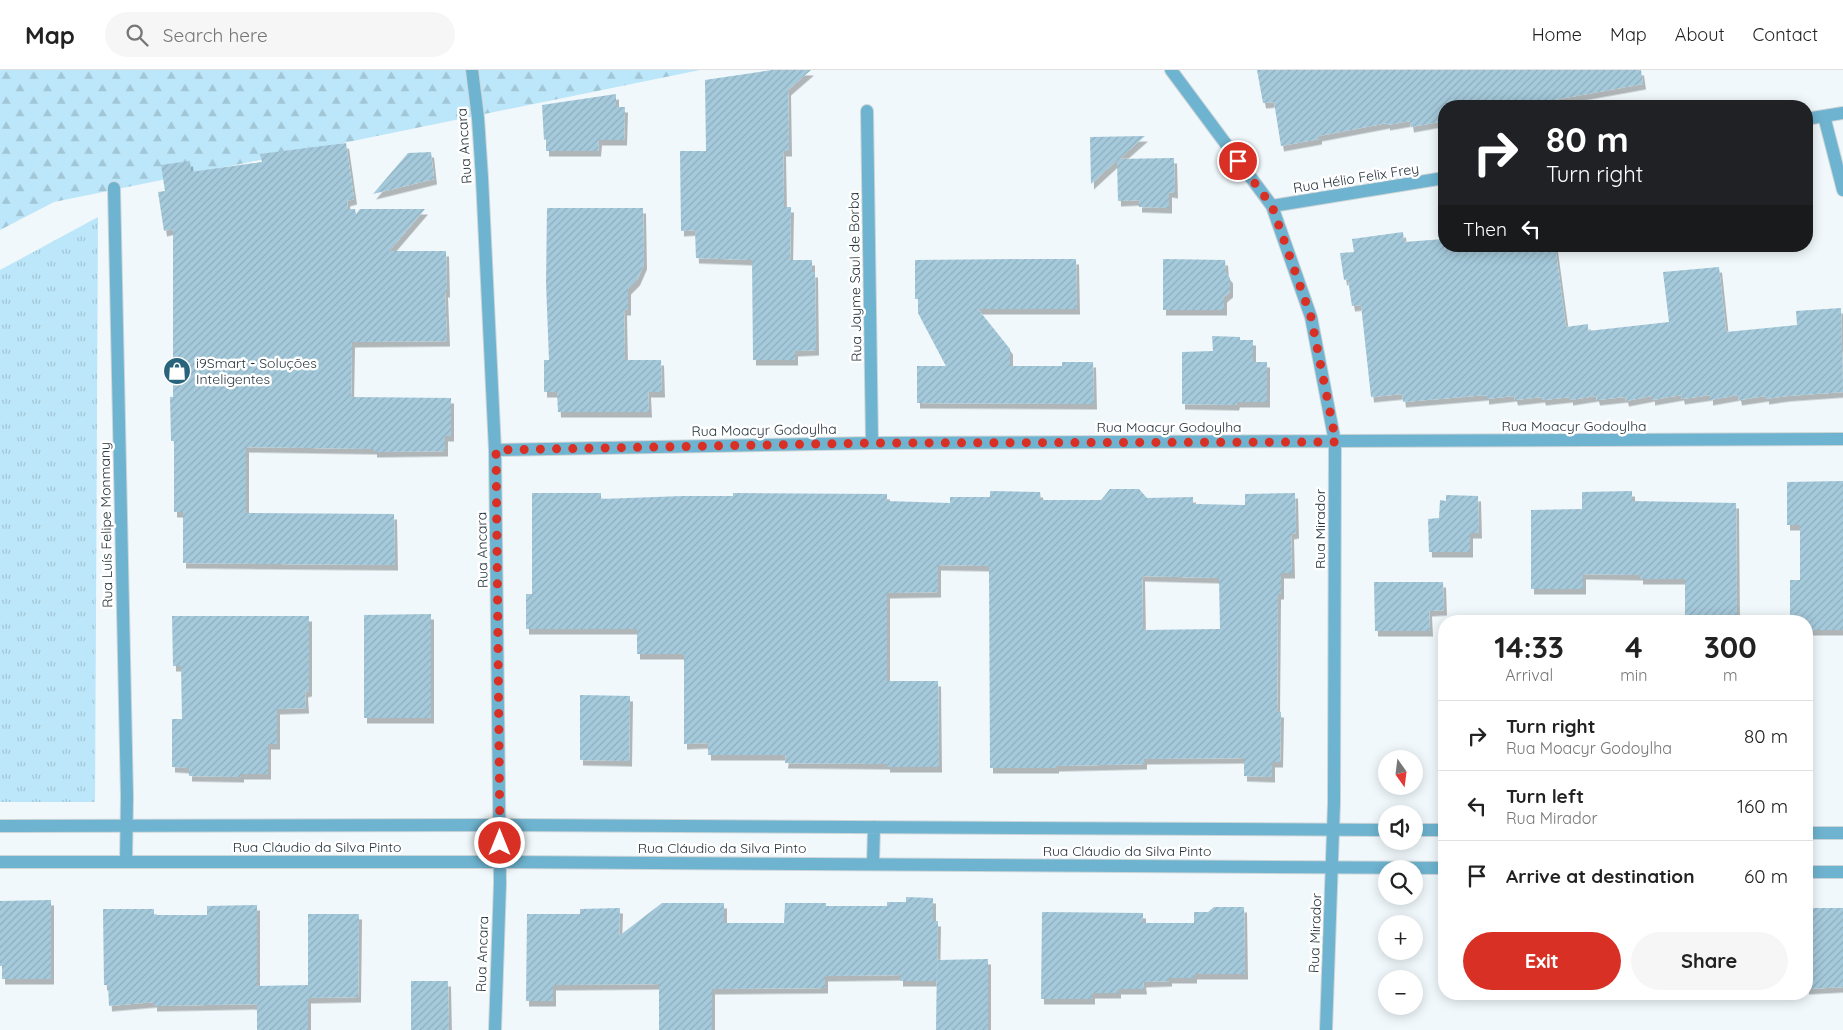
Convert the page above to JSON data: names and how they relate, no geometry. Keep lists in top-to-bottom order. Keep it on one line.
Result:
{"streets":{"street":["Rua Ancara","Rua Hélio Felix Frey","Rua Jayme Saul de Borba","Rua Moacyr Godoylha","Rua Luís Felipe Monmany","Rua Mirador","Rua Cláudio da Silva Pinto"]},"crossings":[["Rua Ancara","Rua Moacyr Godoylha"],["Rua Ancara","Rua Cláudio da Silva Pinto"],["Rua Hélio Felix Frey","Rua Mirador"],["Rua Jayme Saul de Borba","Rua Moacyr Godoylha"],["Rua Moacyr Godoylha","Rua Mirador"],["Rua Luís Felipe Monmany","Rua Cláudio da Silva Pinto"],["Rua Mirador","Rua Cláudio da Silva Pinto"]],"places":{"shop":["i9Smart - Soluções Inteligentes"]},"north":"bottom","page":{"header":"Map","search":"Search here","nav":["Home","Map","About","Contact"],"turn":["80 m","Turn right"],"then":"Then","eta":["14:33","Arrival","4","min","300","m"],"list":[{"name":"Turn right","note":"Rua Moacyr Godoylha","value":"80 m"},{"name":"Turn left","note":"Rua Mirador","value":"160 m"},{"name":"Arrive at destination","value":"60 m"}],"map_buttons":["+","−"],"buttons":["Exit","Share"]}}
